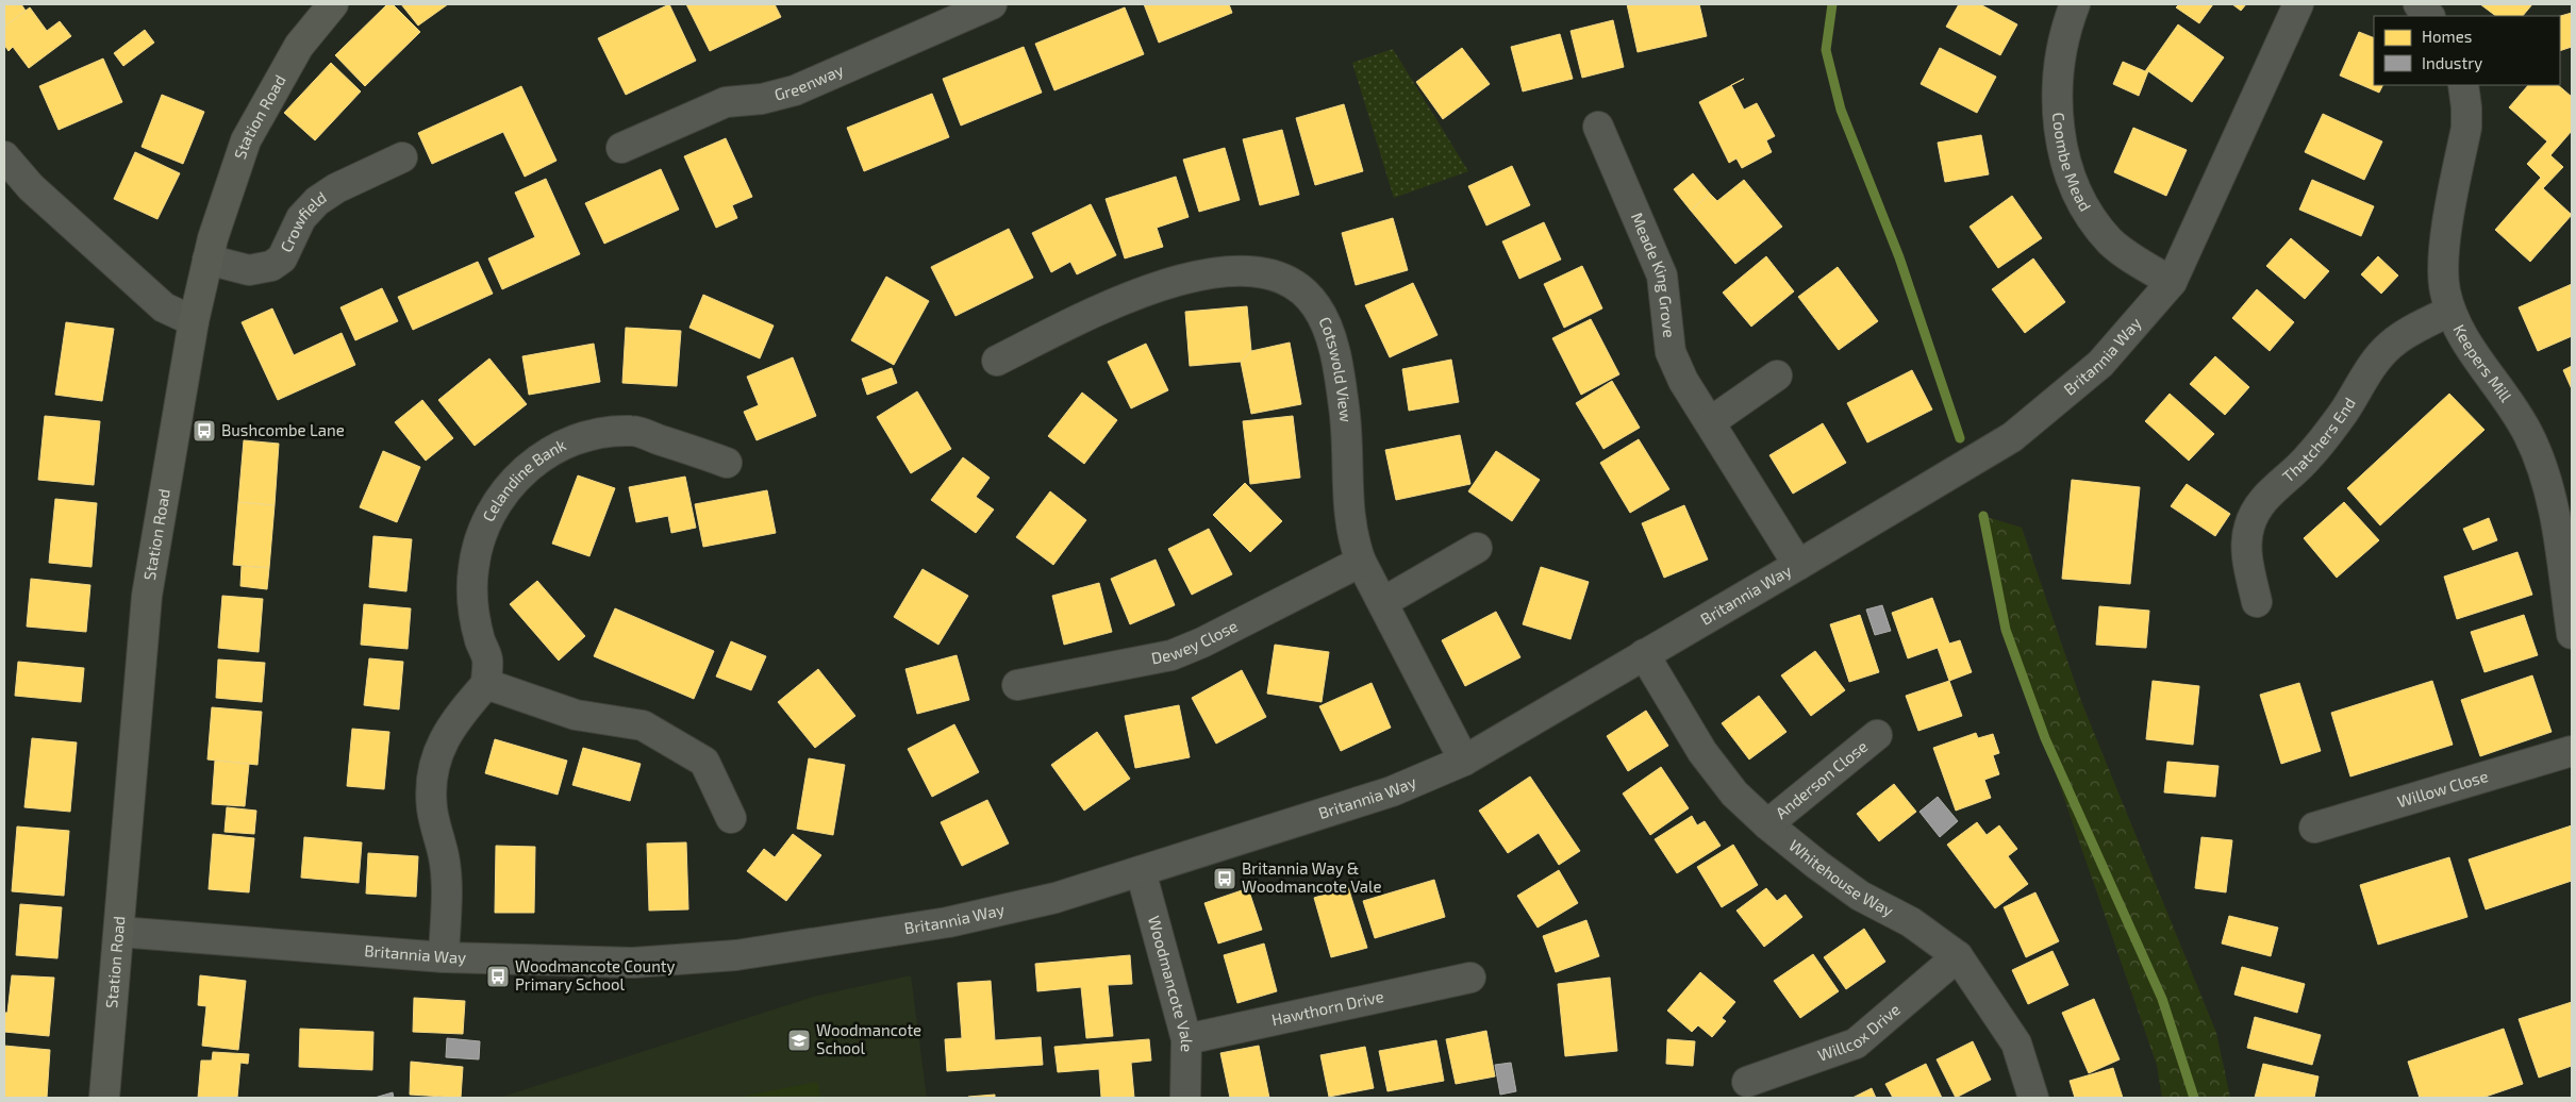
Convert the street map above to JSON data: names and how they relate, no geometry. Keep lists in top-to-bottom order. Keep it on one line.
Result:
{"streets":{"street":["Greenway","Station Road","Coombe Mead","Crowfield","Meade King Grove","Britannia Way","Keepers Mill","Cotswold View","Thatchers End","Celandine Bank","Dewey Close","Anderson Close","Willow Close","Whitehouse Way","Woodmancote Vale","Hawthorn Drive","Willcox Drive"]},"crossings":[["Station Road","Crowfield"],["Station Road","Britannia Way"],["Coombe Mead","Britannia Way"],["Meade King Grove","Britannia Way"],["Britannia Way","Cotswold View"],["Britannia Way","Whitehouse Way"],["Britannia Way","Woodmancote Vale"],["Keepers Mill","Thatchers End"],["Cotswold View","Dewey Close"],["Anderson Close","Whitehouse Way"],["Whitehouse Way","Willcox Drive"],["Woodmancote Vale","Hawthorn Drive"]],"places":{"bus stop":["Bushcombe Lane","Britannia Way & Woodmancote Vale","Woodmancote County Primary School"],"school or university":["Woodmancote School"]},"legend":["Homes","Industry"]}
